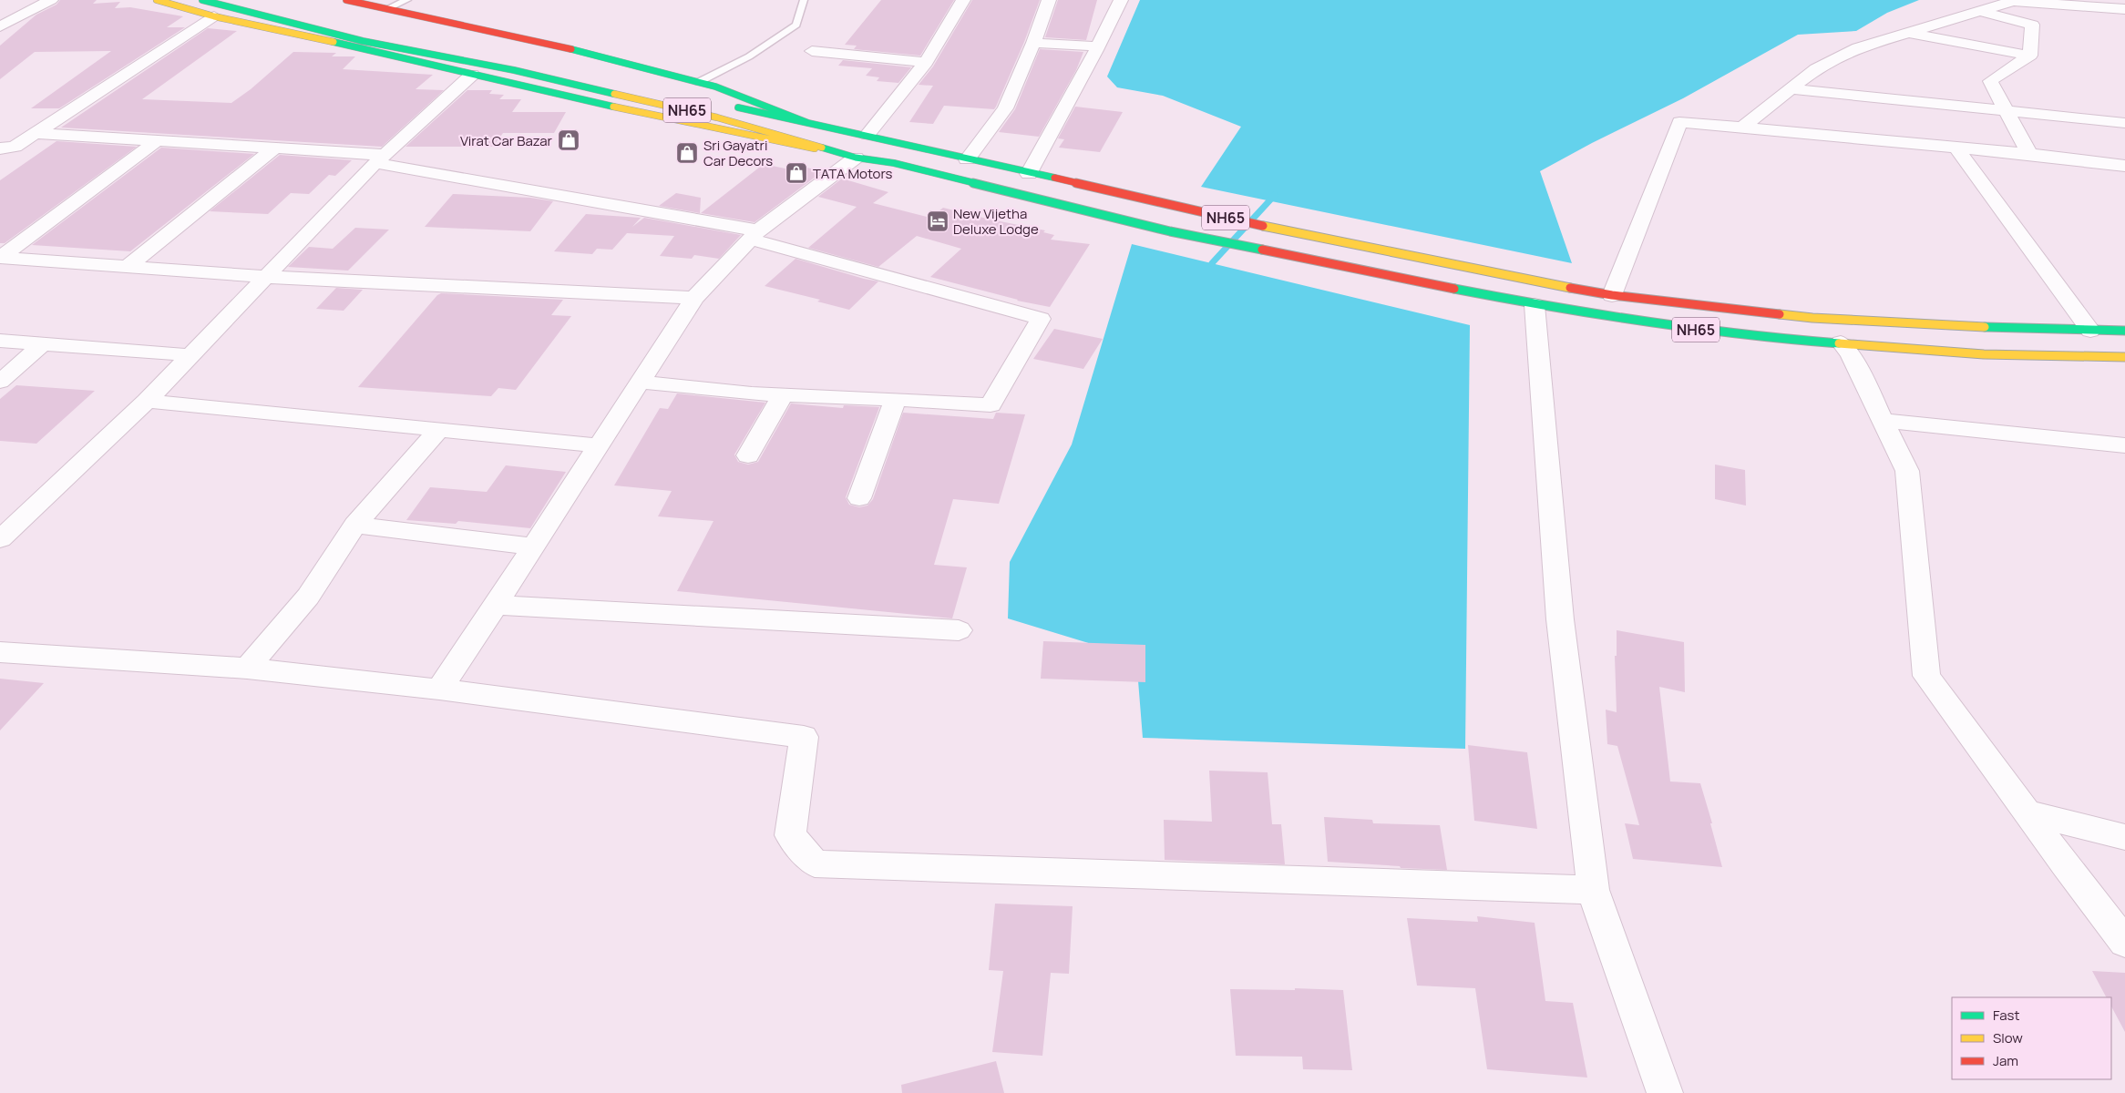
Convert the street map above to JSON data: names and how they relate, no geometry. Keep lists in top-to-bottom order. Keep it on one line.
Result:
{"streets":{"main road":["NH65"]},"places":{"shop":["Virat Car Bazar","Sri Gayatri Car Decors","TATA Motors"],"hotel":["New Vijetha Deluxe Lodge"]},"legend":["Fast","Slow","Jam"]}
